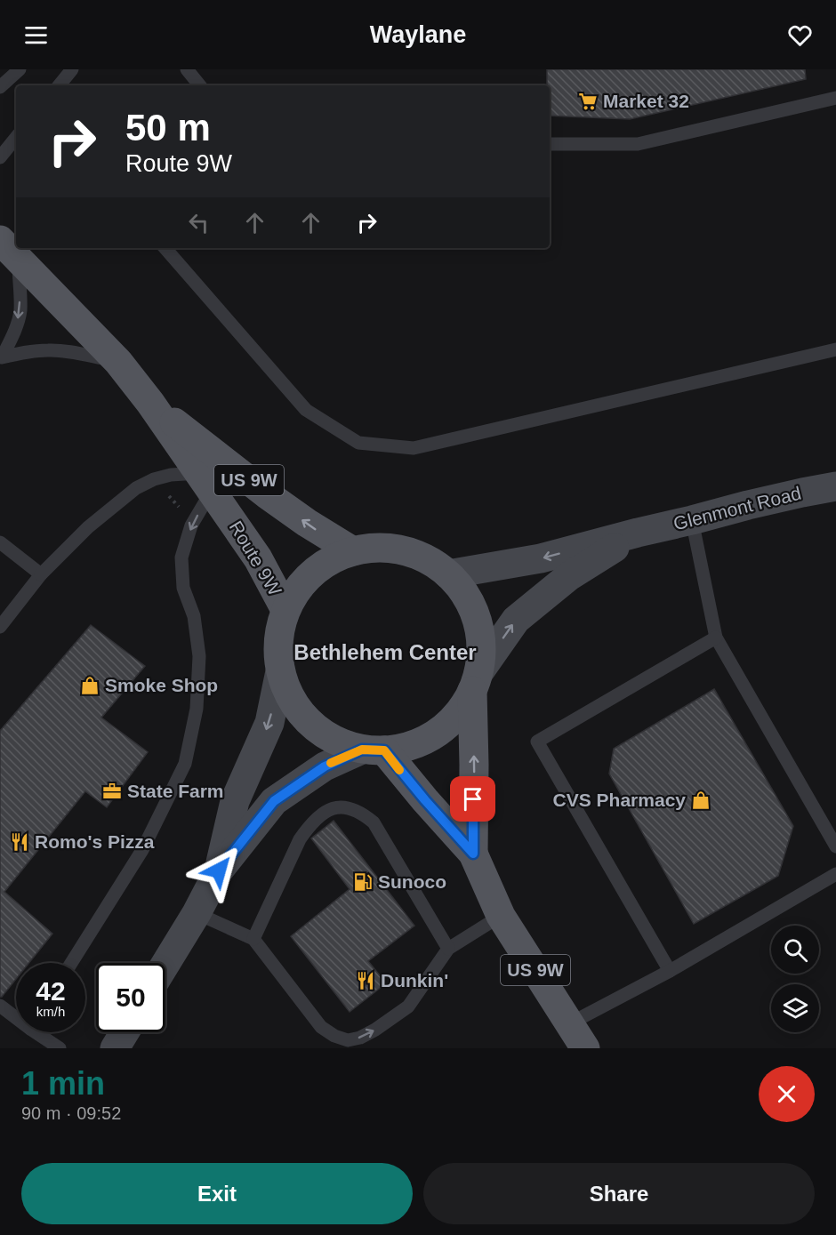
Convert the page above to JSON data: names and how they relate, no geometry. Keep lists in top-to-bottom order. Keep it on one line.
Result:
{"streets":{"main road":["US 9W","Glenmont Road","Route 9W"]},"crossings":[["US 9W","Glenmont Road"]],"districts":["Bethlehem Center"],"places":{"supermarket":["Market 32"],"shop":["Smoke Shop","CVS Pharmacy"],"office":["State Farm"],"restaurant":["Romo's Pizza","Dunkin'"],"fuel station":["Sunoco"]},"page":{"header":"Waylane","turn":["50 m","Route 9W"],"speed":"42 km/h","limit":"50","heading":["1 min","90 m · 09:52"],"buttons":["Exit","Share"]}}
